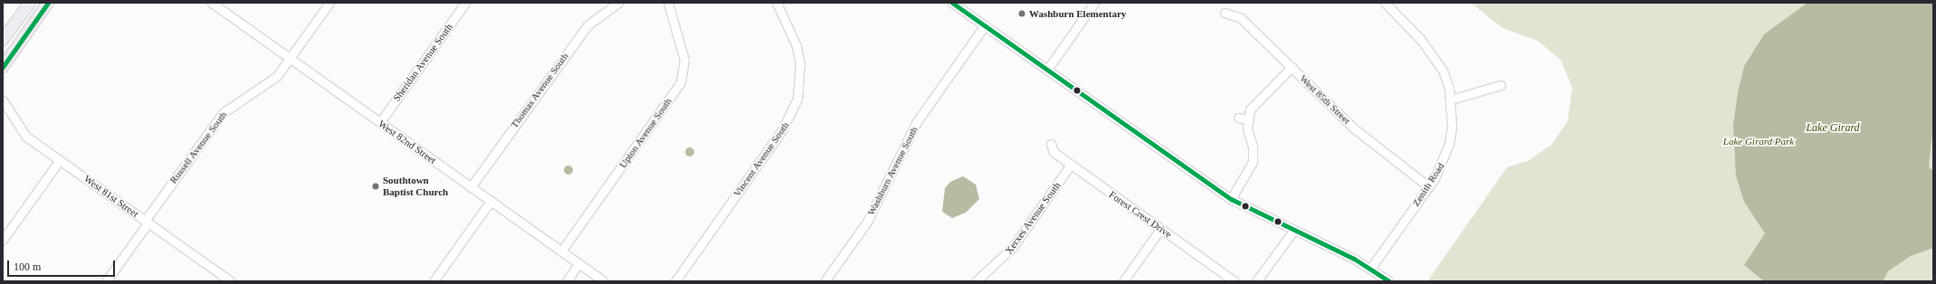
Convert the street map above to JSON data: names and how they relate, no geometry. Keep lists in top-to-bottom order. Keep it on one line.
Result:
{"streets":{"street":["Sheridan Avenue South","Thomas Avenue South","West 85th Street","Upton Avenue South","West 82nd Street","Russell Avenue South","Vincent Avenue South","Washburn Avenue South","Zenith Road","West 81st Street","Forest Crest Drive","Xerxes Avenue South"]},"crossings":[["Sheridan Avenue South","West 82nd Street"],["Thomas Avenue South","West 82nd Street"],["West 85th Street","Zenith Road"],["Upton Avenue South","West 82nd Street"],["West 82nd Street","Russell Avenue South"],["Russell Avenue South","West 81st Street"],["Forest Crest Drive","Xerxes Avenue South"]],"water":["Lake Girard"],"parks":["Lake Girard Park"],"places":["Washburn Elementary","Southtown Baptist Church"],"scale_bar":"100 m"}
